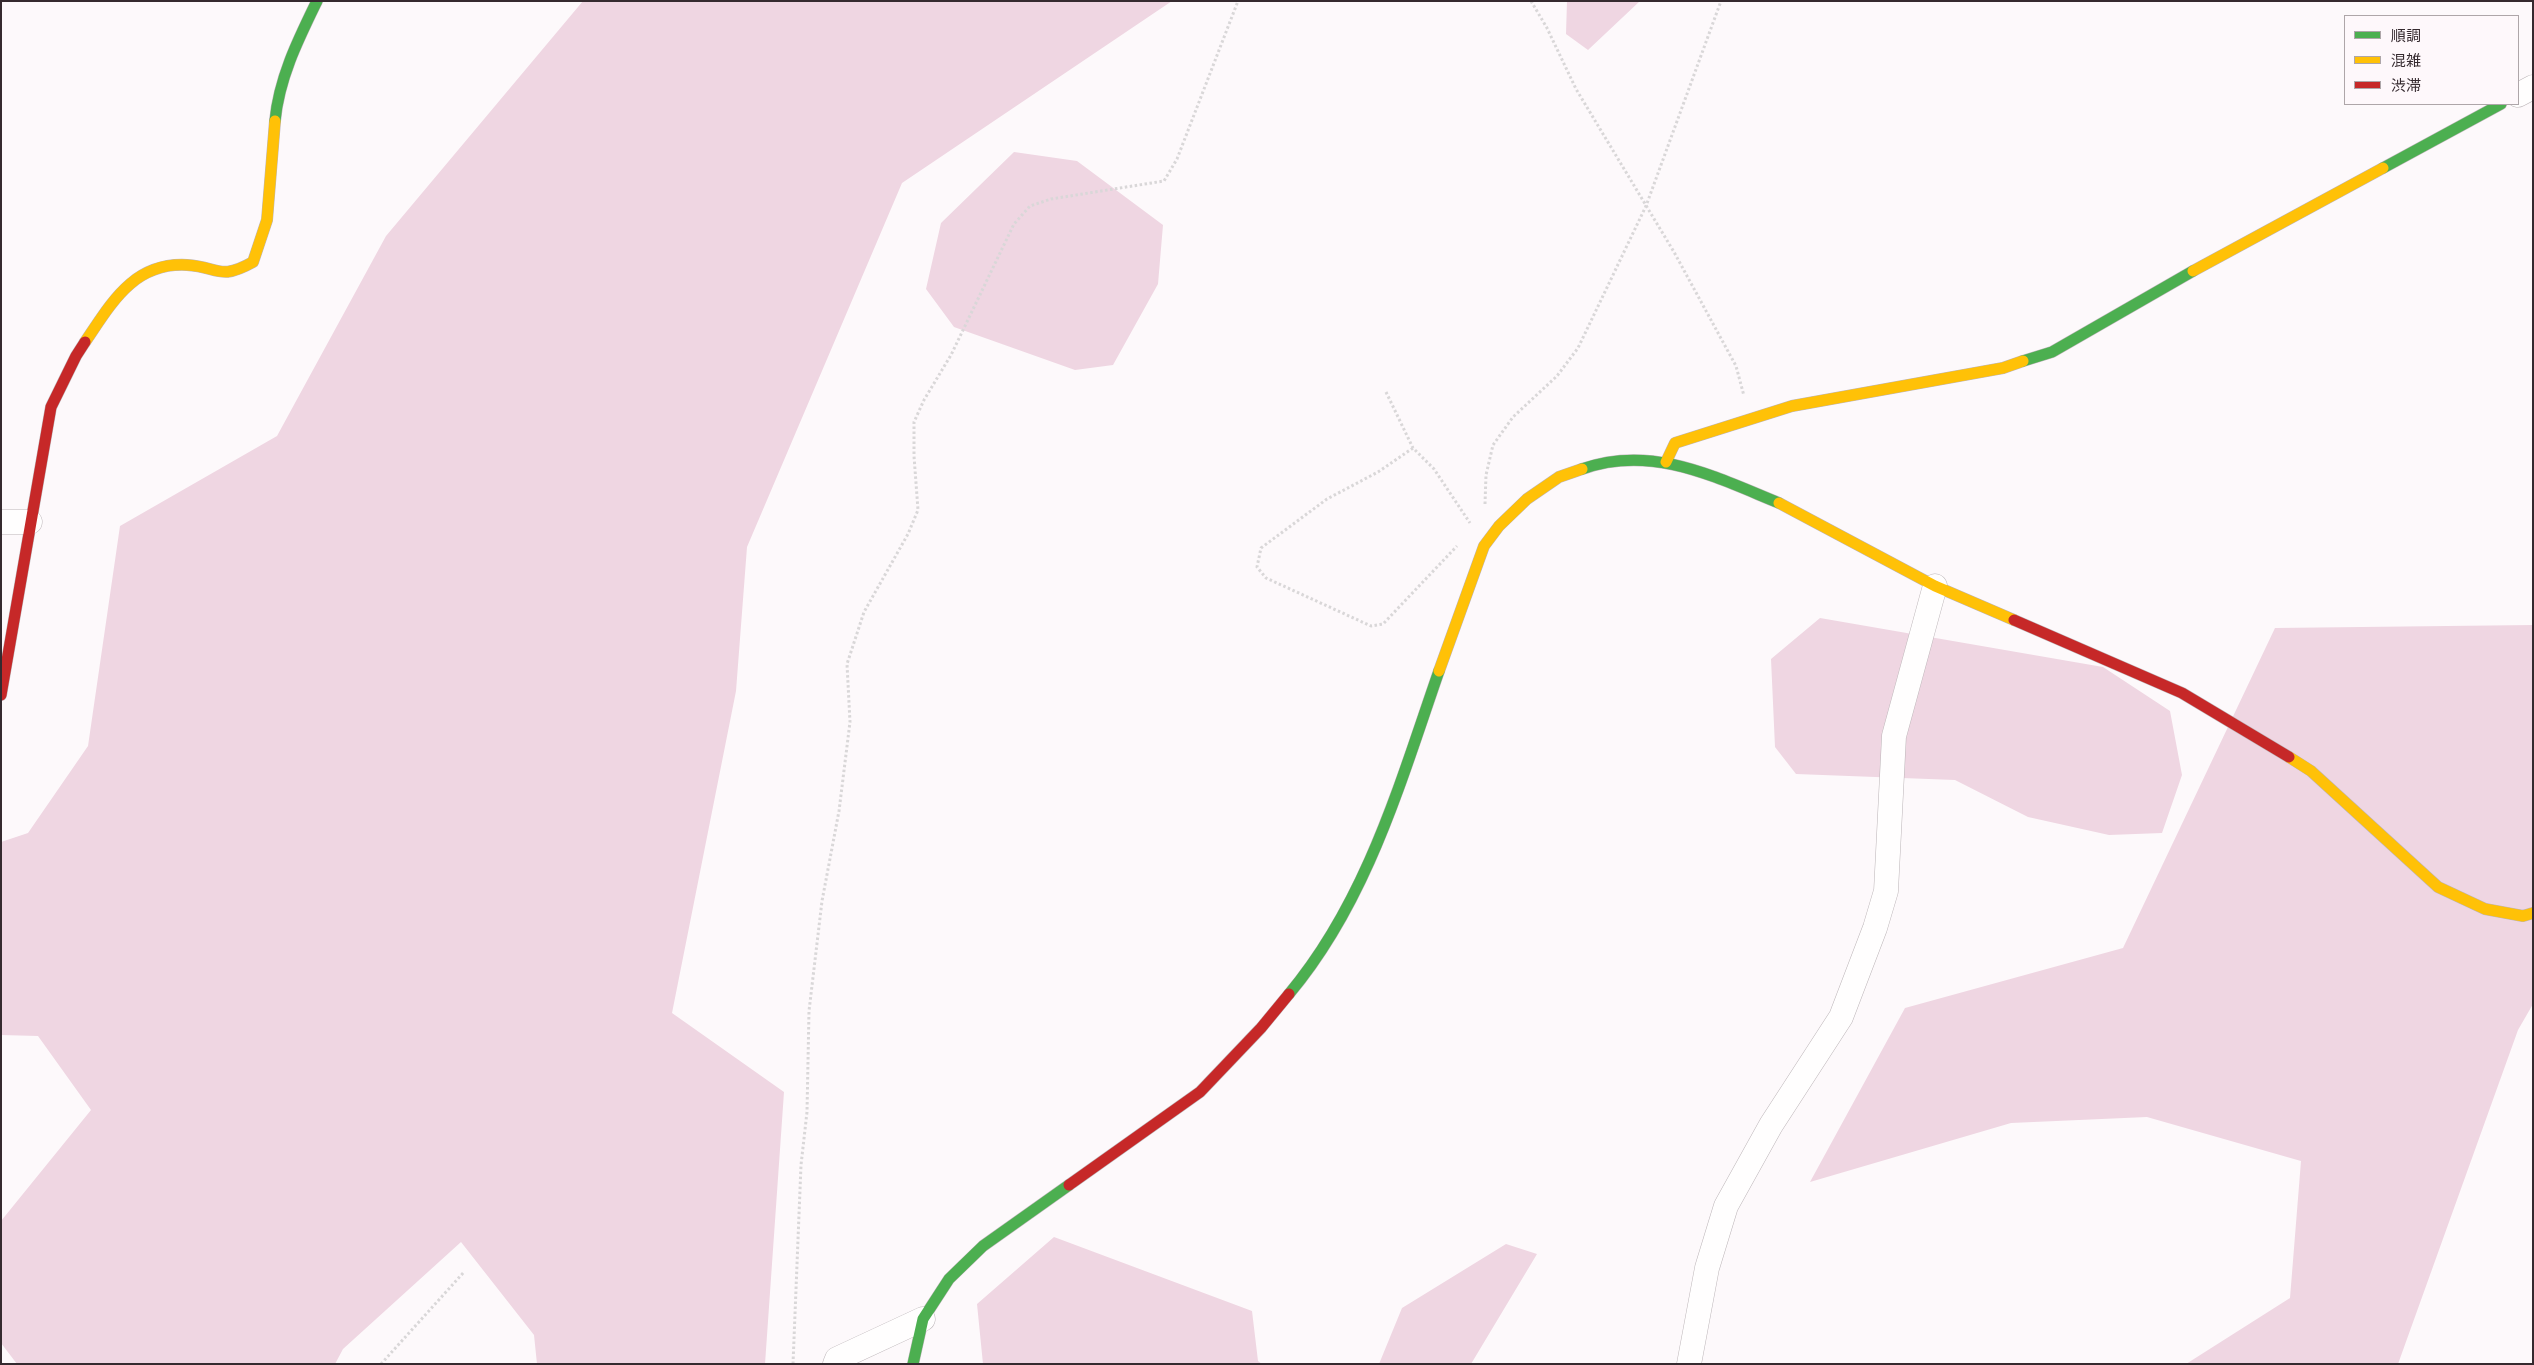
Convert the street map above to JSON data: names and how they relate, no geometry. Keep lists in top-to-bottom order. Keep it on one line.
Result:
{"legend":["順調","混雑","渋滞"]}
